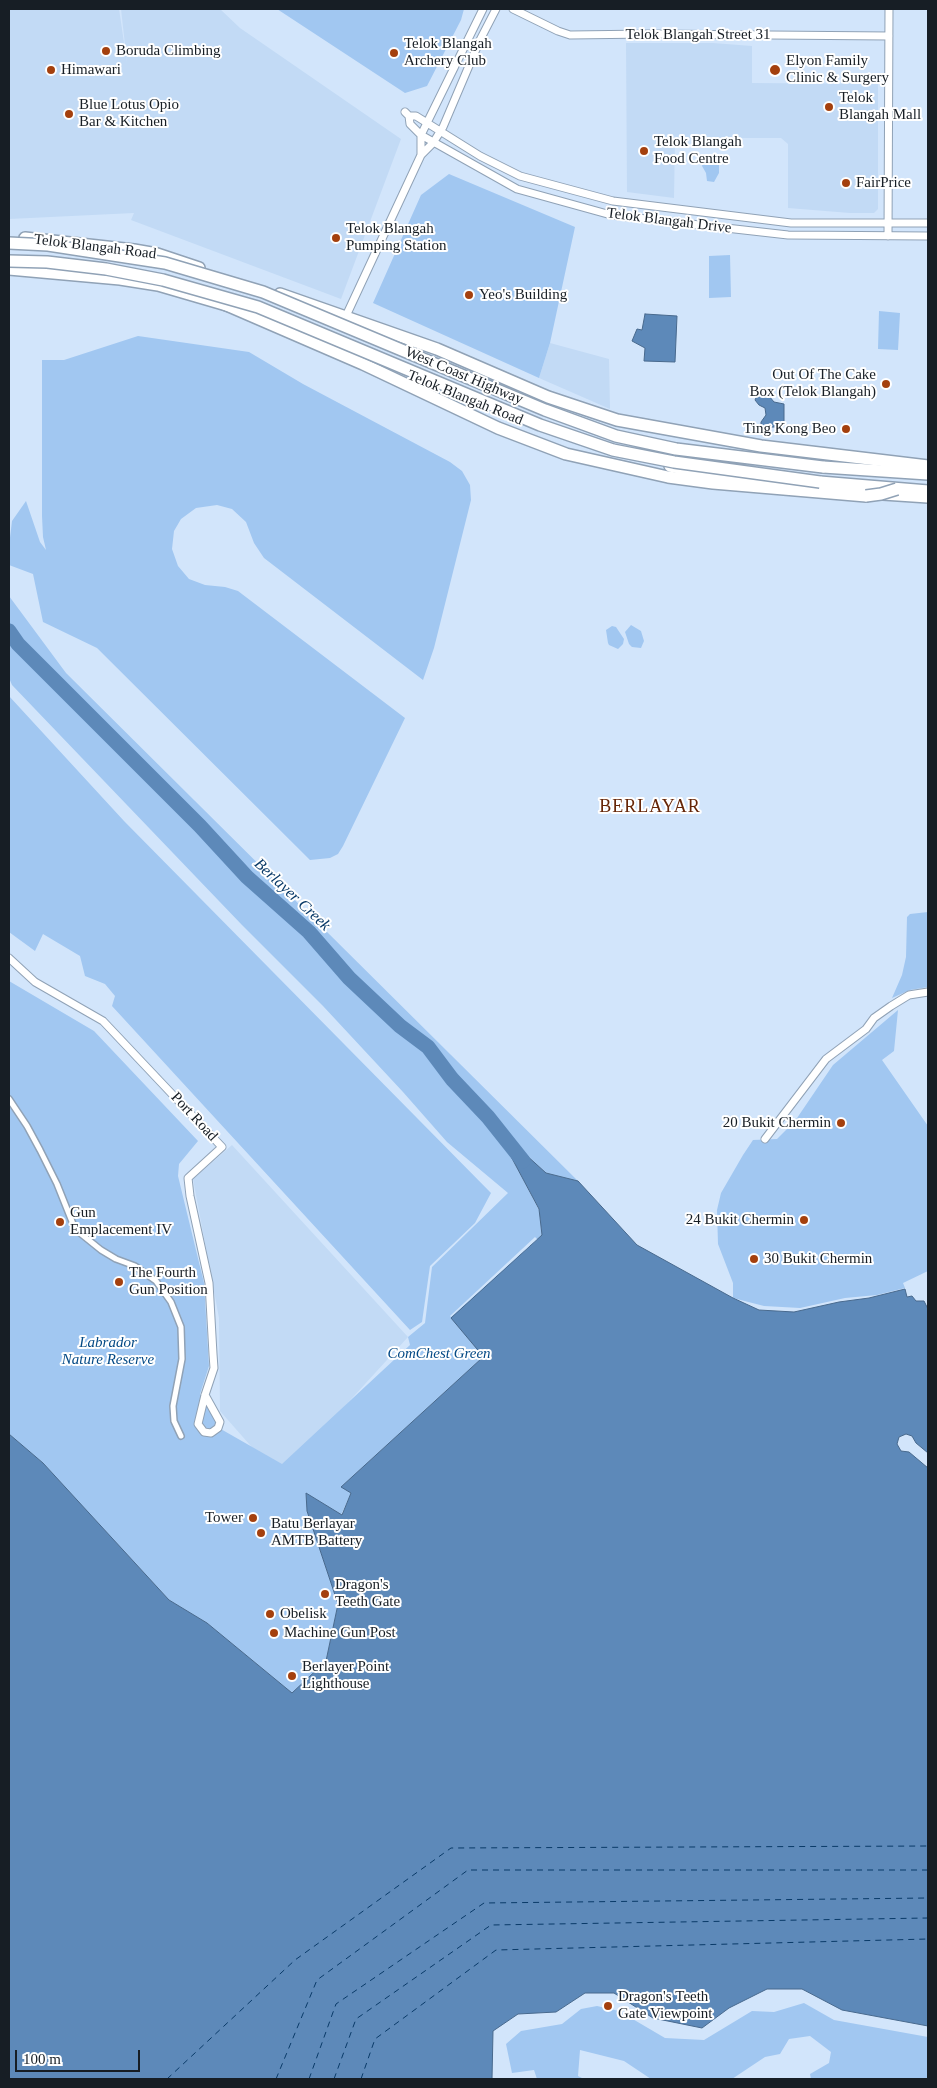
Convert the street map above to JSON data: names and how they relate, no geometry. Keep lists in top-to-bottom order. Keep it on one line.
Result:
{"streets":{"main road":["Telok Blangah Road","West Coast Highway"],"street":["Telok Blangah Street 31","Telok Blangah Drive","Port Road"]},"districts":["BERLAYAR"],"water":["Berlayer Creek"],"parks":["Labrador Nature Reserve","ComChest Green"],"places":["Boruda Climbing","Telok Blangah Archery Club","Himawari","Elyon Family Clinic & Surgery","Telok Blangah Mall","Blue Lotus Opio Bar & Kitchen","Telok Blangah Food Centre","FairPrice","Telok Blangah Pumping Station","Yeo's Building","Out Of The Cake Box (Telok Blangah)","Ting Kong Beo","20 Bukit Chermin","24 Bukit Chermin","Gun Emplacement IV","30 Bukit Chermin","The Fourth Gun Position","Tower","Batu Berlayar AMTB Battery","Dragon's Teeth Gate","Obelisk","Machine Gun Post","Berlayer Point Lighthouse","Dragon's Teeth Gate Viewpoint"],"scale_bar":"100 m"}
